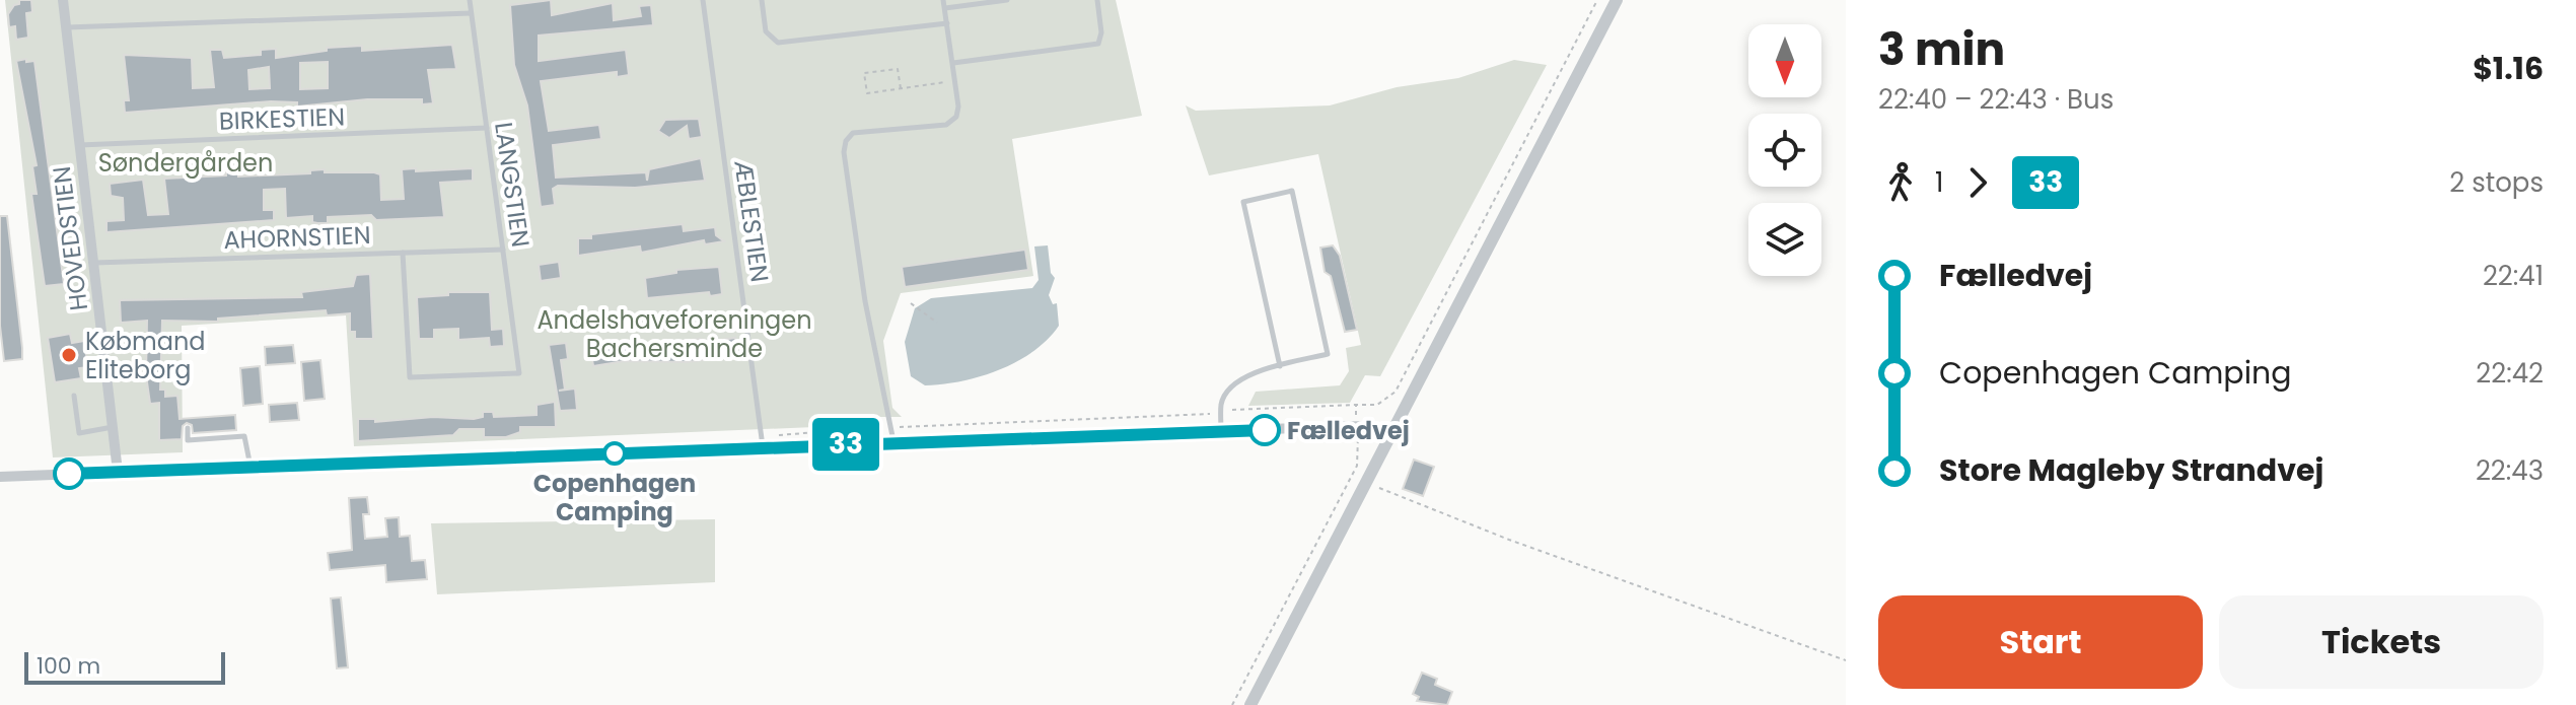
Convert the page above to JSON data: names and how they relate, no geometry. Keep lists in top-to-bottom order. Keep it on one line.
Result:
{"streets":{"street":["HOVEDSTIEN"],"lane":["BIRKESTIEN","LANGSTIEN","ÆBLESTIEN","AHORNSTIEN"]},"crossings":[["BIRKESTIEN","LANGSTIEN"],["BIRKESTIEN","HOVEDSTIEN"],["LANGSTIEN","AHORNSTIEN"],["AHORNSTIEN","HOVEDSTIEN"]],"parks":["Søndergården","Andelshaveforeningen Bachersminde"],"places":["Købmand Eliteborg","Fælledvej","Copenhagen Camping"],"lines":["bus line 33"],"scale_bar":"100 m","north":"bottom","page":{"on_map":"33","heading":["3 min","22:40 – 22:43 · Bus","$1.16"],"legs":["1","33","2 stops"],"list":[{"name":"Fælledvej","value":"22:41"},{"name":"Copenhagen Camping","value":"22:42"},{"name":"Store Magleby Strandvej","value":"22:43"}],"buttons":["Start","Tickets"],"scale":"100 m"}}
